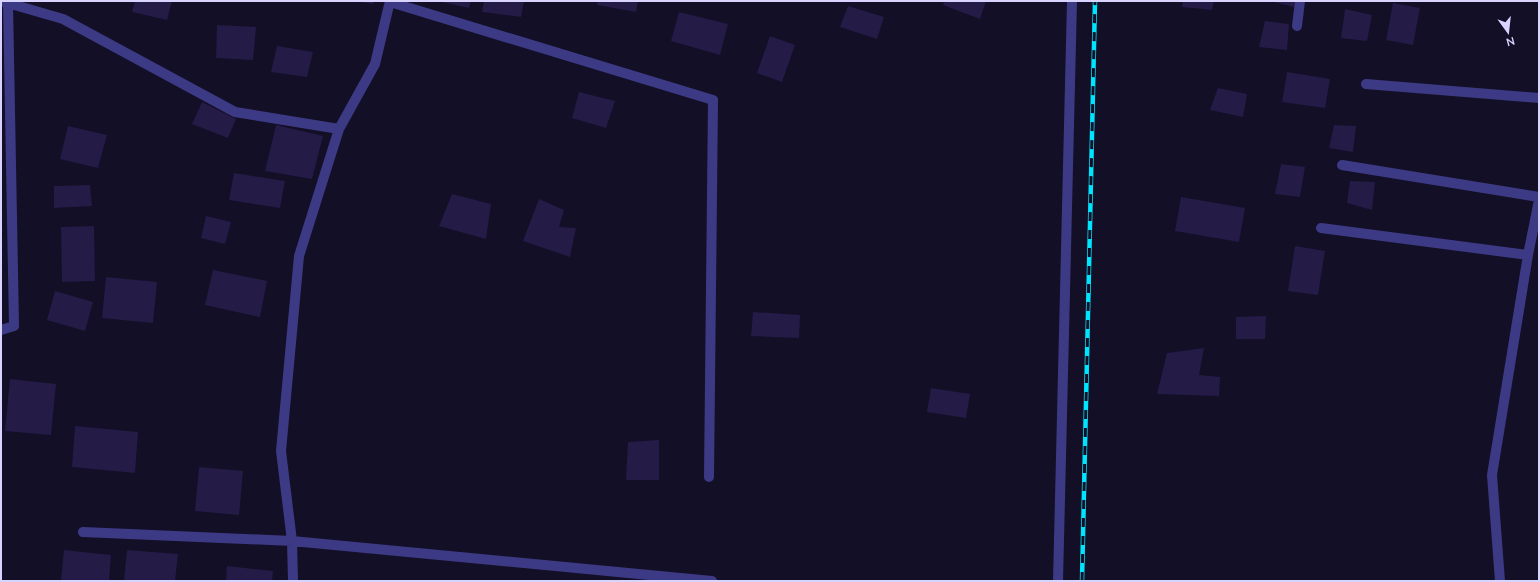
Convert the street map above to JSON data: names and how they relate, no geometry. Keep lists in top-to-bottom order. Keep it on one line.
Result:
{"north":"bottom"}
